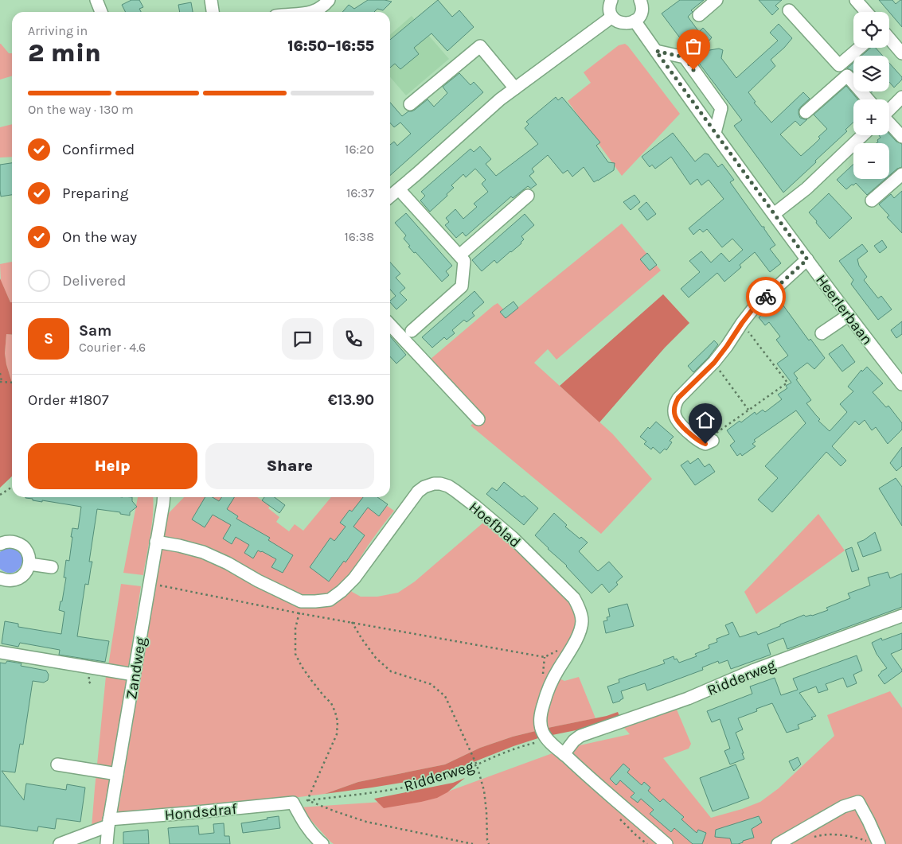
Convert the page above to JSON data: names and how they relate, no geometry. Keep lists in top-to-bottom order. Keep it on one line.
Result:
{"streets":{"street":["Heerlerbaan","Hoefblad","Zandweg","Ridderweg","Hondsdraf"]},"crossings":[["Hoefblad","Zandweg"],["Hoefblad","Ridderweg"],["Zandweg","Hondsdraf"],["Ridderweg","Hondsdraf"]],"page":{"map_buttons":["+","−"],"heading":["2 min","Arriving in","16:50–16:55"],"panel":["Sam","Courier · 4.6","Order #1807","€13.90"],"bar":"On the way · 130 m","list":[["Confirmed","16:20"],["Preparing","16:37"],["On the way","16:38"],"Delivered"],"round":"S","buttons":["Help","Share"]}}
